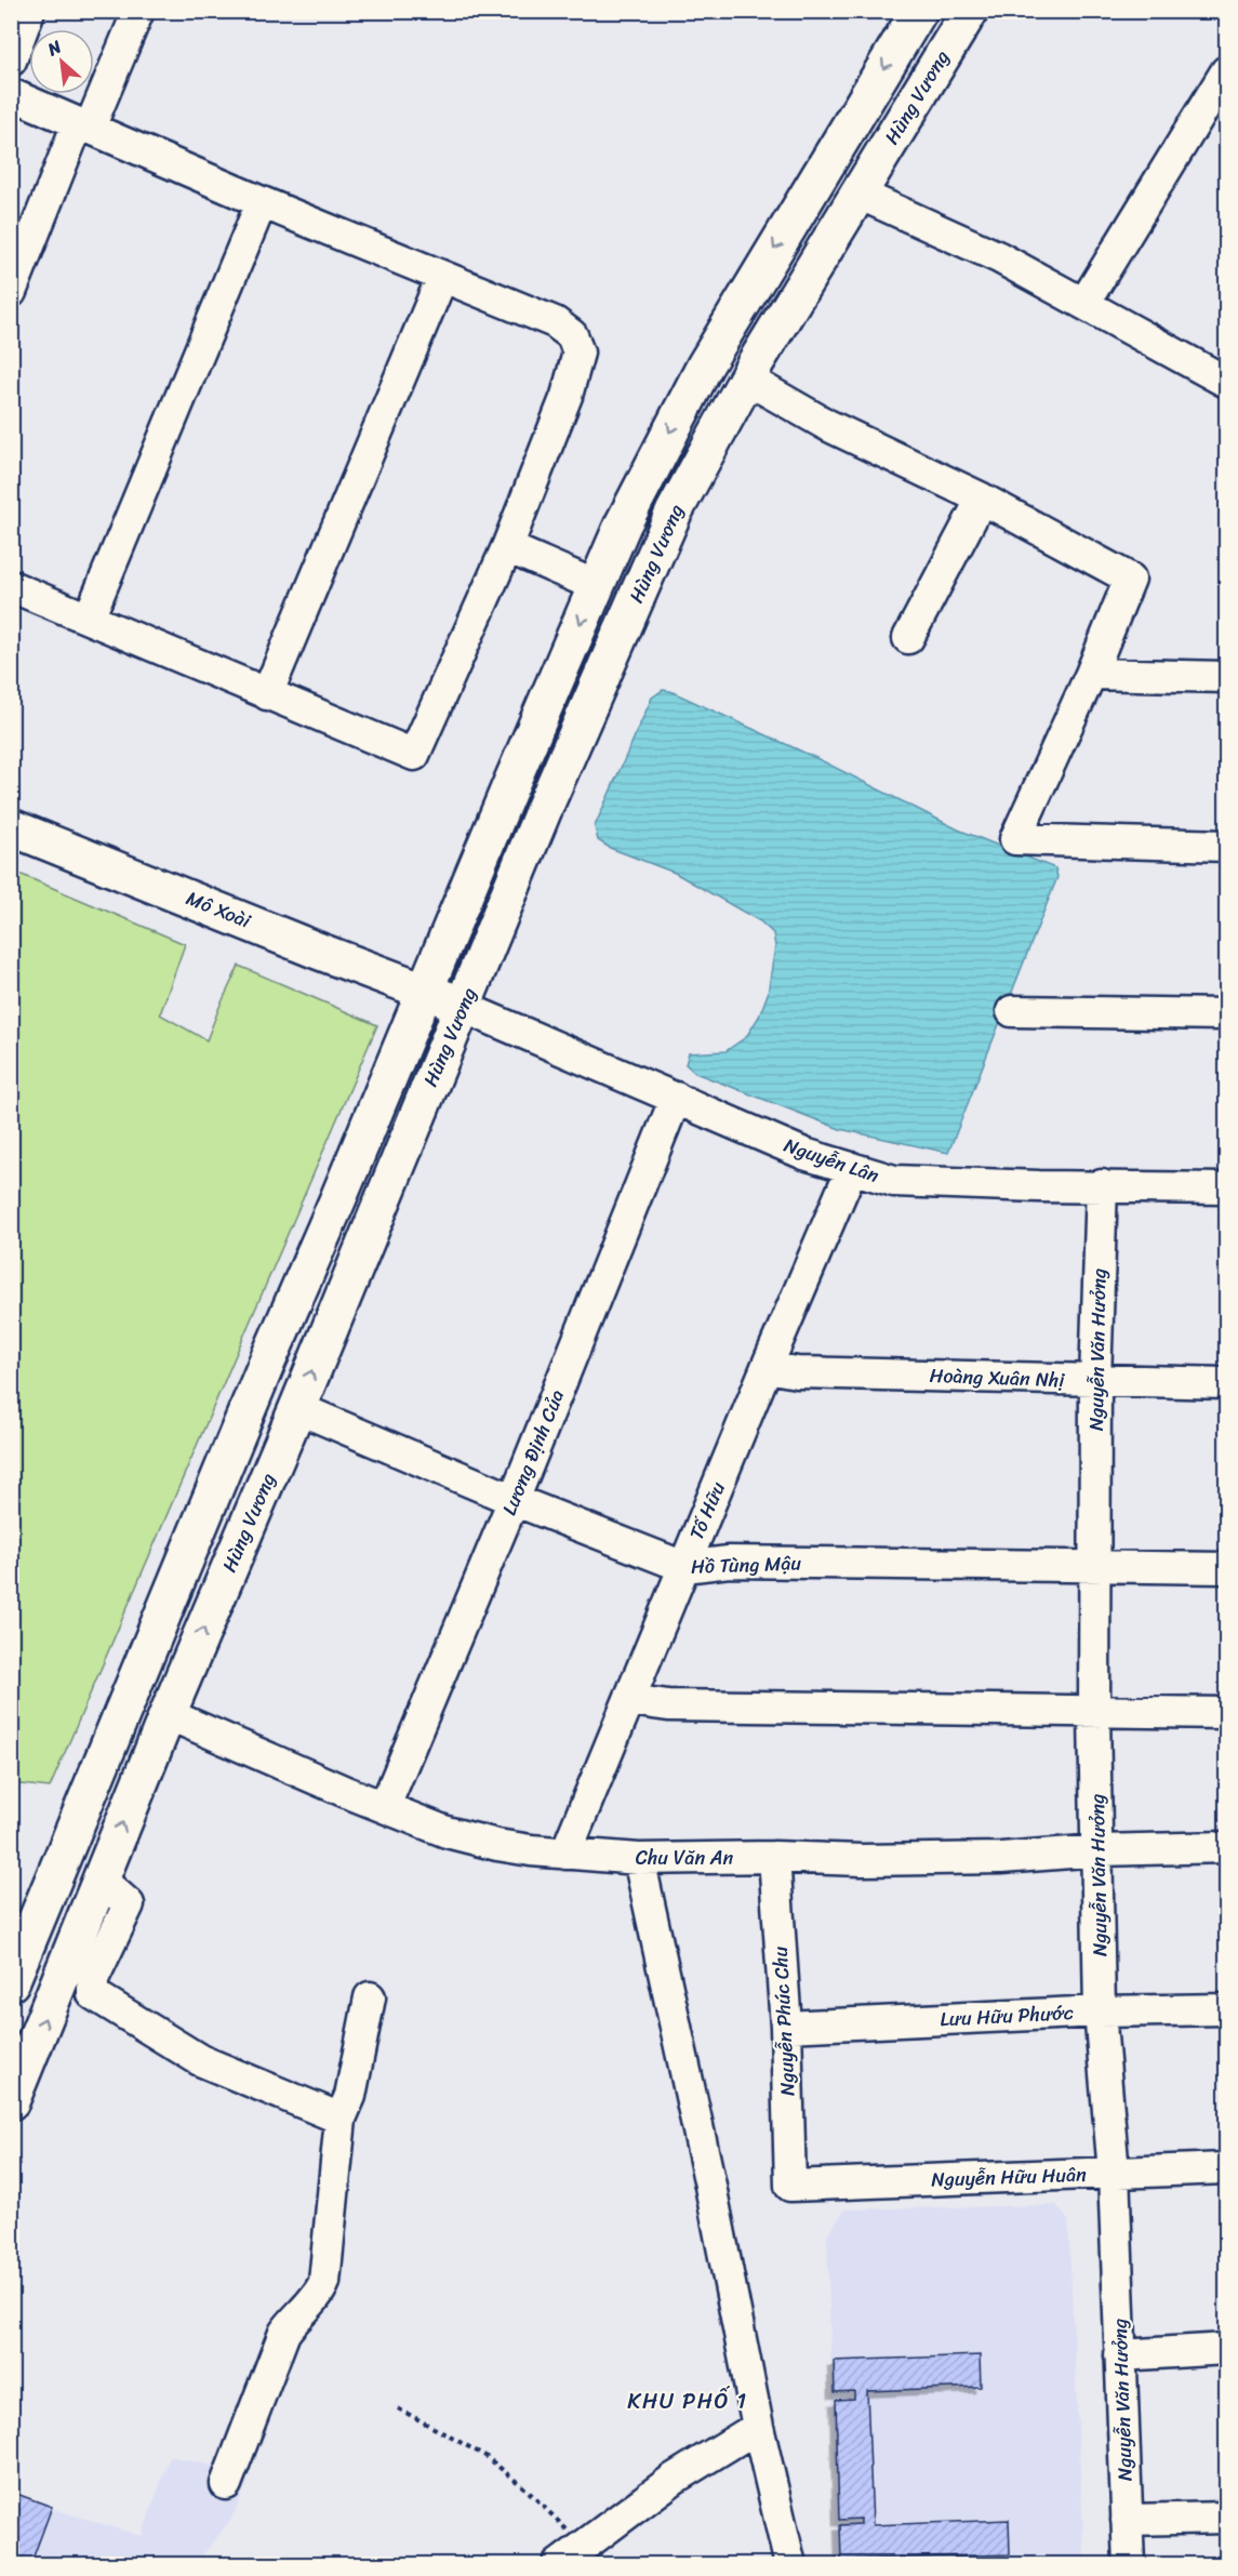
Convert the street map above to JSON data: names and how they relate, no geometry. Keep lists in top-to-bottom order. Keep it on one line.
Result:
{"streets":{"main road":["Hùng Vương","Mô Xoài"],"street":["Nguyễn Lân","Nguyễn Văn Hưởng","Hoàng Xuân Nhị","Lương Định Của","Tố Hữu","Hồ Tùng Mậu","Chu Văn An","Lưu Hữu Phước","Nguyễn Phúc Chu","Nguyễn Hữu Huân"]},"crossings":[["Hùng Vương","Mô Xoài"],["Hùng Vương","Nguyễn Lân"],["Hùng Vương","Hồ Tùng Mậu"],["Hùng Vương","Chu Văn An"],["Mô Xoài","Nguyễn Lân"],["Nguyễn Lân","Nguyễn Văn Hưởng"],["Nguyễn Lân","Lương Định Của"],["Nguyễn Lân","Tố Hữu"],["Nguyễn Văn Hưởng","Hoàng Xuân Nhị"],["Nguyễn Văn Hưởng","Hồ Tùng Mậu"],["Nguyễn Văn Hưởng","Chu Văn An"],["Nguyễn Văn Hưởng","Lưu Hữu Phước"],["Nguyễn Văn Hưởng","Nguyễn Hữu Huân"],["Hoàng Xuân Nhị","Tố Hữu"],["Lương Định Của","Hồ Tùng Mậu"],["Lương Định Của","Chu Văn An"],["Tố Hữu","Hồ Tùng Mậu"],["Tố Hữu","Chu Văn An"],["Chu Văn An","Nguyễn Phúc Chu"],["Lưu Hữu Phước","Nguyễn Phúc Chu"],["Nguyễn Phúc Chu","Nguyễn Hữu Huân"]],"districts":["KHU PHỐ 1"],"north":"top left"}
